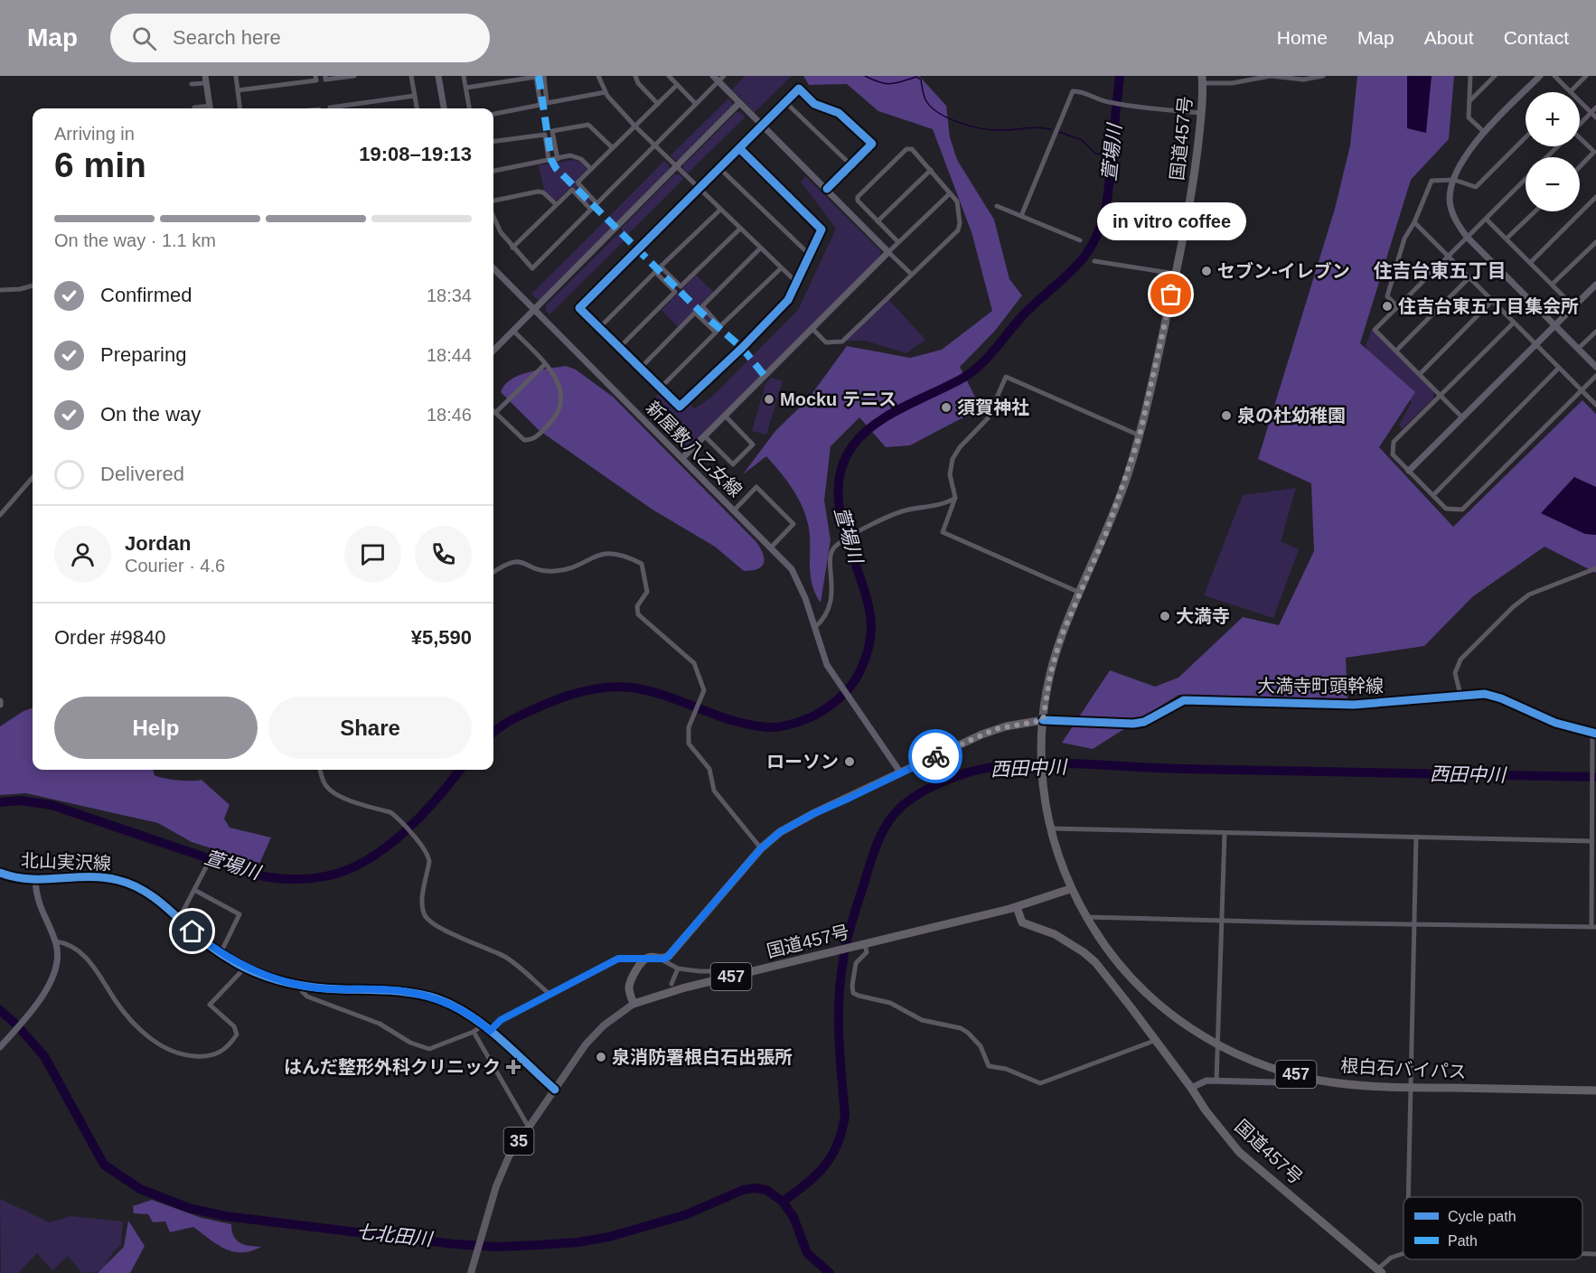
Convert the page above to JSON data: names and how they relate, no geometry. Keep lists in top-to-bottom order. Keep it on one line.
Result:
{"streets":{"highway":["国道457号","457","根白石バイパス"],"main road":["35"],"street":["新屋敷八乙女線","大満寺町頭幹線","北山実沢線"]},"crossings":[["国道457号","大満寺町頭幹線"],["国道457号","根白石バイパス"],["国道457号","35"],["大満寺町頭幹線","根白石バイパス"],["北山実沢線","35"]],"districts":["住吉台東五丁目"],"water":["萱場川","西田中川","七北田川"],"places":{"other":["セブン-イレブン","in vitro coffee","住吉台東五丁目集会所","Mocku テニス","須賀神社","泉の杜幼稚園","大満寺","ローソン","泉消防署根白石出張所"],"health":["はんだ整形外科クリニック"]},"legend":["Cycle path","Path"],"page":{"header":"Map","search":"Search here","nav":["Home","Map","About","Contact"],"map_buttons":["+","−"],"heading":["6 min","Arriving in","19:08–19:13"],"panel":["Jordan","Courier · 4.6","Order #9840","¥5,590"],"bar":"On the way · 1.1 km","bubble":"in vitro coffee","list":[["Confirmed","18:34"],["Preparing","18:44"],["On the way","18:46"],"Delivered"],"buttons":["Help","Share"]}}
